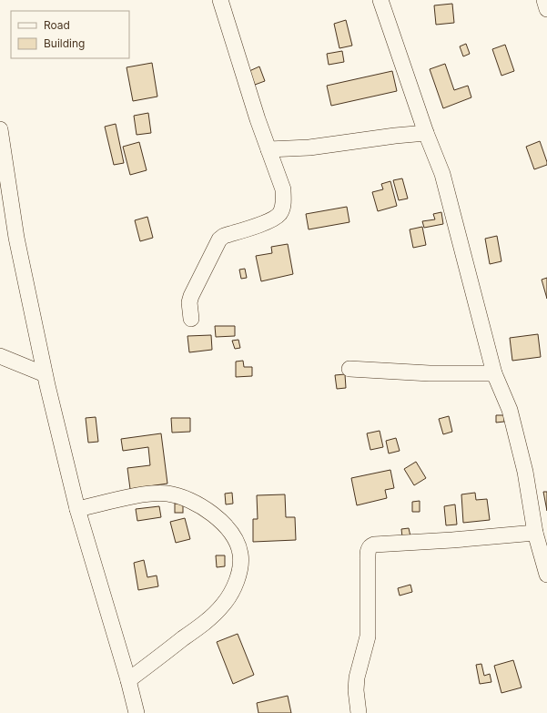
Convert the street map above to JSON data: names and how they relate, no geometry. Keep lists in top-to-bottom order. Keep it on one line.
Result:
{"legend":["Road","Building"]}
